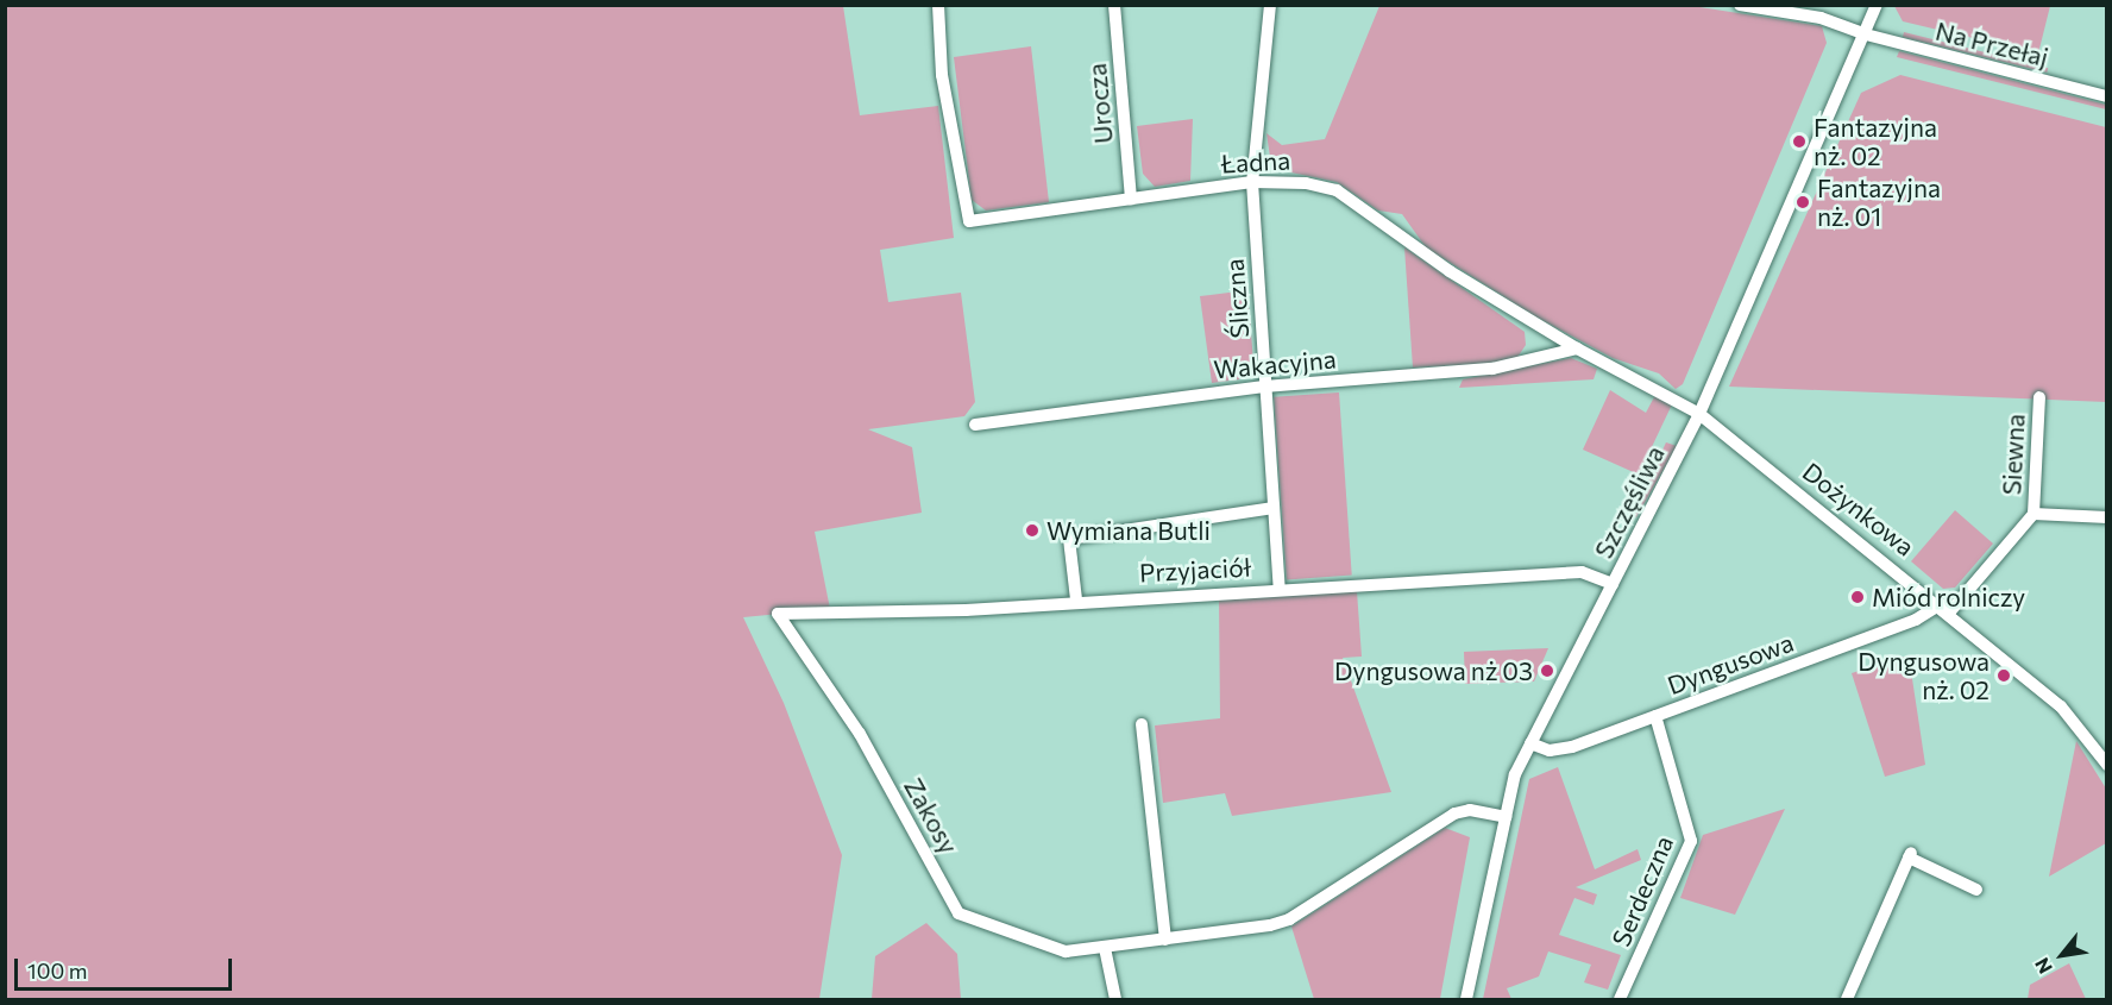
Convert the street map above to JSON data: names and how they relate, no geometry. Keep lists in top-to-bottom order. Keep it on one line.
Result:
{"streets":{"street":["Na Przełaj","Urocza","Ładna","Śliczna","Wakacyjna","Siewna","Szczęśliwa","Dożynkowa","Przyjaciół","Dyngusowa","Zakosy","Serdeczna"]},"crossings":[["Na Przełaj","Szczęśliwa"],["Urocza","Ładna"],["Ładna","Śliczna"],["Ładna","Wakacyjna"],["Ładna","Szczęśliwa"],["Ładna","Dożynkowa"],["Śliczna","Wakacyjna"],["Śliczna","Przyjaciół"],["Siewna","Dożynkowa"],["Siewna","Dyngusowa"],["Szczęśliwa","Dożynkowa"],["Szczęśliwa","Przyjaciół"],["Szczęśliwa","Dyngusowa"],["Szczęśliwa","Zakosy"],["Dożynkowa","Dyngusowa"],["Przyjaciół","Zakosy"],["Dyngusowa","Serdeczna"]],"places":["Fantazyjna nż. 02","Fantazyjna nż. 01","Wymiana Butli","Miód rolniczy","Dyngusowa nż 03","Dyngusowa nż. 02"],"scale_bar":"100 m","north":"bottom left"}
